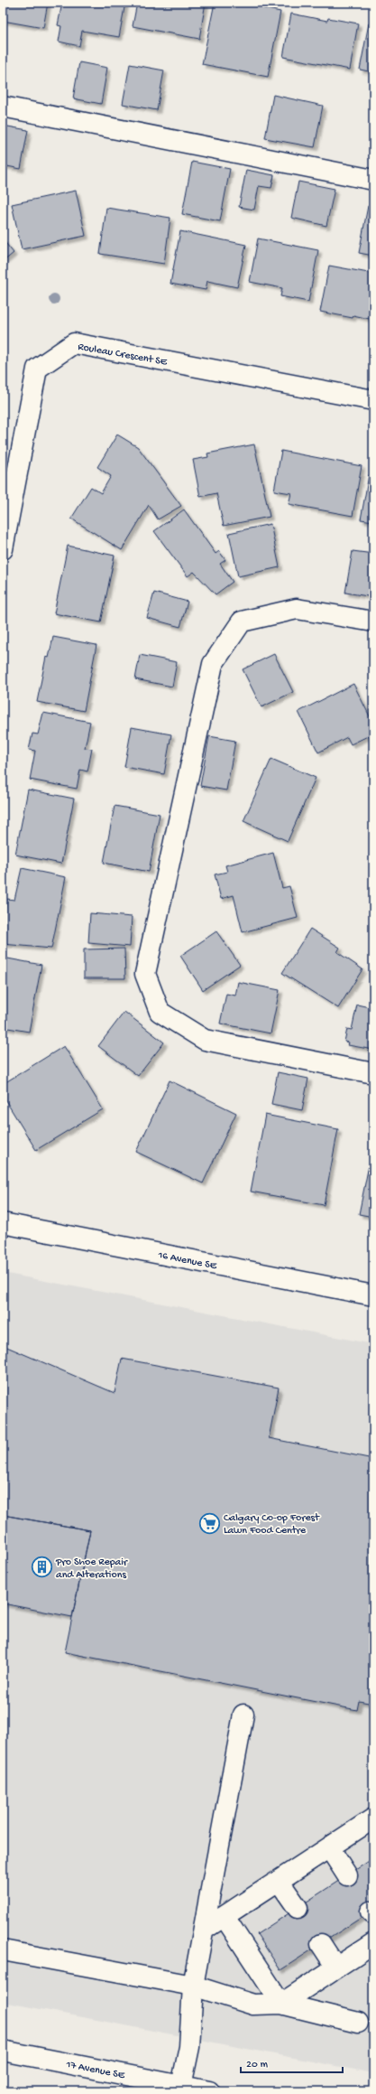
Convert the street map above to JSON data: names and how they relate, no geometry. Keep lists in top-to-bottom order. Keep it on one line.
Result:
{"streets":{"street":["Rouleau Crescent SE","16 Avenue SE","17 Avenue SE"]},"places":{"supermarket":["Calgary Co-op Forest Lawn Food Centre"],"building":["Pro Shoe Repair and Alterations"]},"scale_bar":"20 m"}
